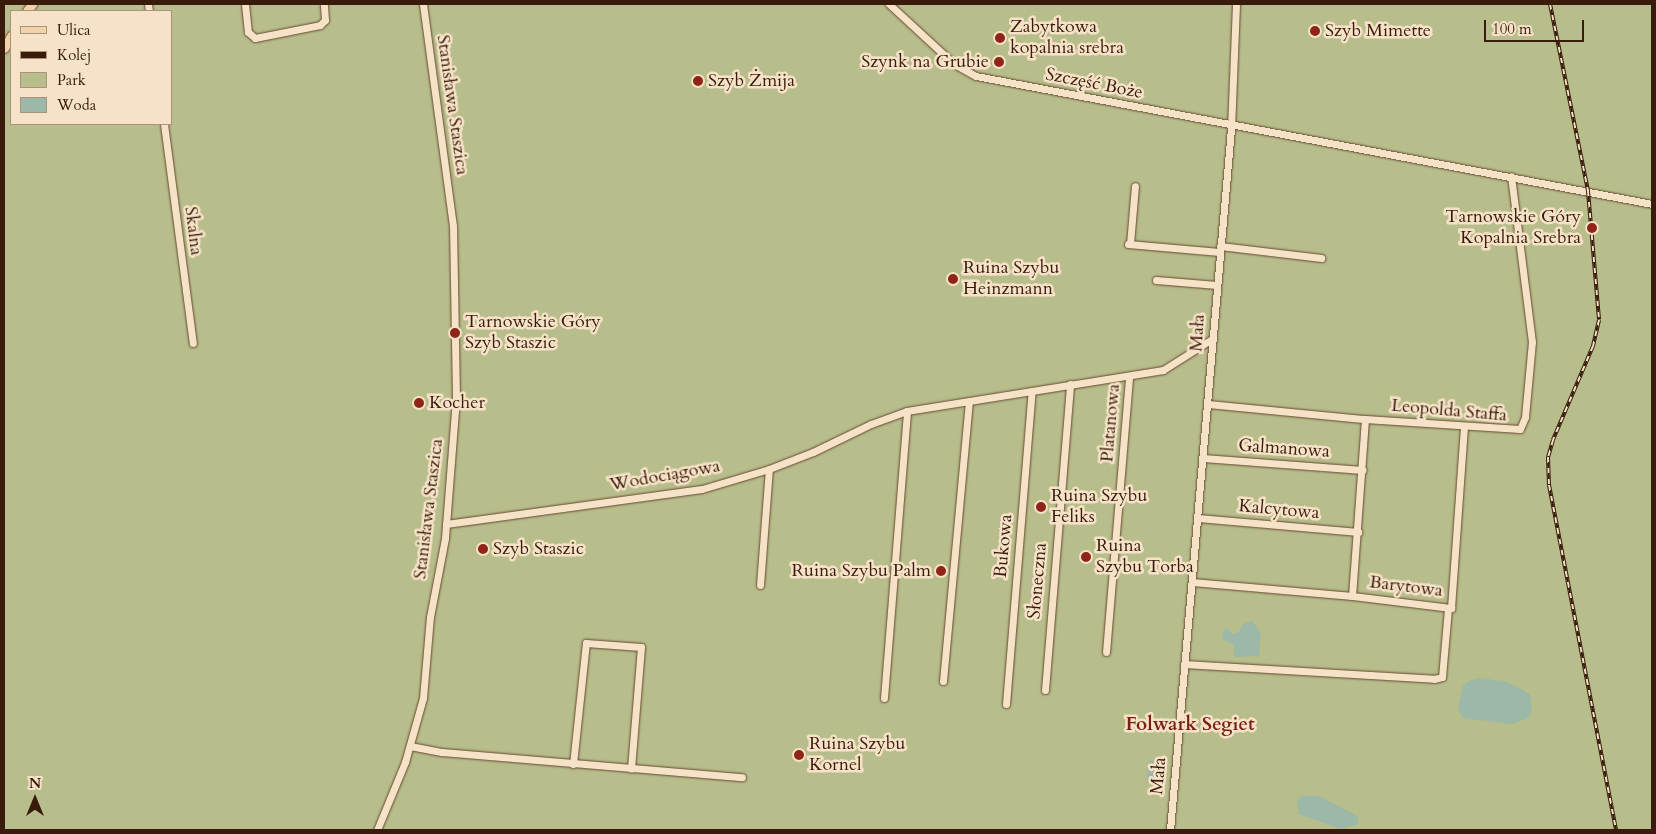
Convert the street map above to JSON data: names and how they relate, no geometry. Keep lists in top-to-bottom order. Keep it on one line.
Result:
{"streets":{"street":["Szczęść Boże","Stanisława Staszica","Skalna","Mała","Leopolda Staffa","Platanowa","Galmanowa","Wodociągowa","Kalcytowa","Bukowa","Słoneczna","Barytowa"]},"crossings":[["Szczęść Boże","Mała"],["Stanisława Staszica","Wodociągowa"],["Mała","Leopolda Staffa"],["Mała","Galmanowa"],["Mała","Wodociągowa"],["Mała","Kalcytowa"],["Leopolda Staffa","Barytowa"],["Platanowa","Wodociągowa"],["Galmanowa","Barytowa"],["Wodociągowa","Bukowa"],["Wodociągowa","Słoneczna"],["Kalcytowa","Barytowa"]],"districts":["Folwark Segiet"],"places":["Szyb Mimette","Zabytkowa kopalnia srebra","Szynk na Grubie","Szyb Żmija","Tarnowskie Góry Kopalnia Srebra","Ruina Szybu Heinzmann","Tarnowskie Góry Szyb Staszic","Kocher","Ruina Szybu Feliks","Szyb Staszic","Ruina Szybu Torba","Ruina Szybu Palm","Ruina Szybu Kornel"],"legend":["Ulica","Kolej","Park","Woda"],"scale_bar":"100 m","north":"top"}
